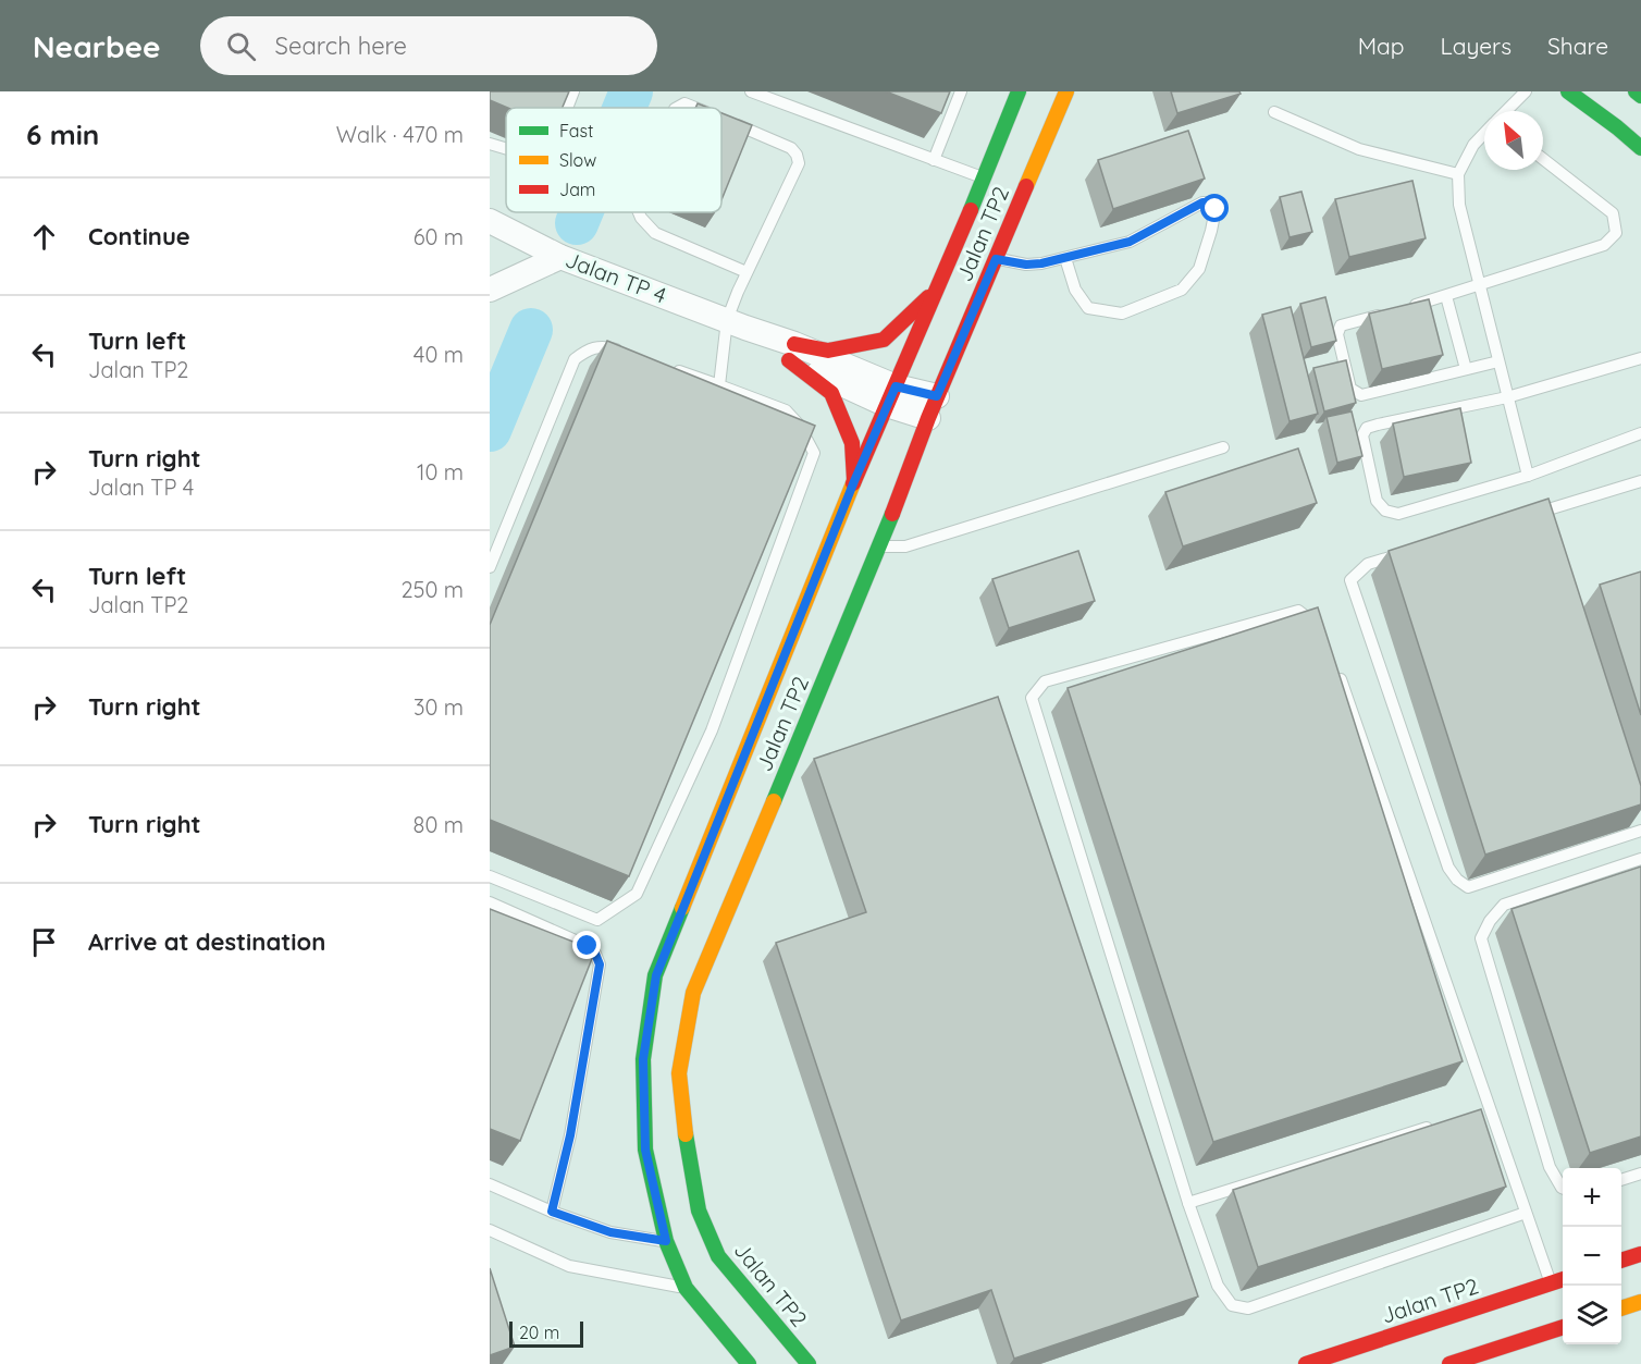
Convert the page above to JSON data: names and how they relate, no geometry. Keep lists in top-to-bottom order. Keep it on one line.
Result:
{"streets":{"street":["Jalan TP2","Jalan TP 4"]},"crossings":[["Jalan TP2","Jalan TP 4"]],"legend":["Fast","Slow","Jam"],"scale_bar":"20 m","north":"top left","page":{"header":"Nearbee","search":"Search here","nav":["Map","Layers","Share"],"heading":["6 min","Walk · 470 m"],"list":[["Continue","60 m"],["Turn left","Jalan TP2","40 m"],["Turn right","Jalan TP 4","10 m"],["Turn left","Jalan TP2","250 m"],["Turn right","30 m"],["Turn right","80 m"],"Arrive at destination"],"map_buttons":["+","−"],"scale":"20 m"}}
